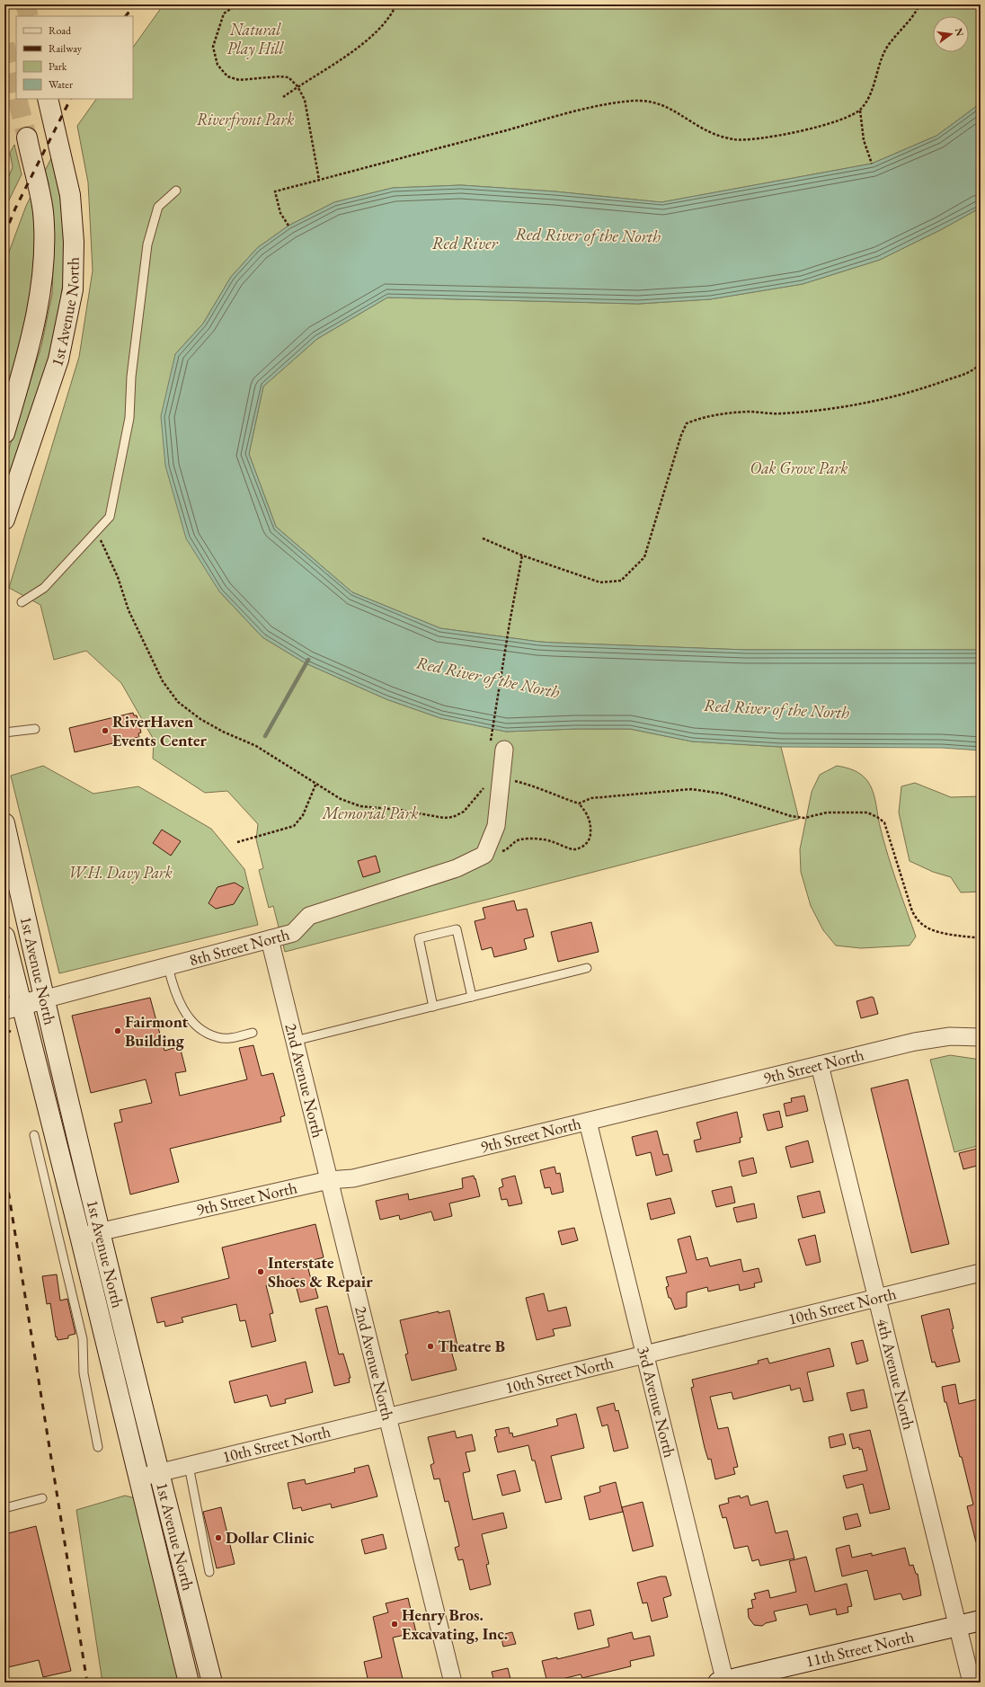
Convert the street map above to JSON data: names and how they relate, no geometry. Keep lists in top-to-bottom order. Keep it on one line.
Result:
{"streets":{"main road":["1st Avenue North","8th Street North","11th Street North"],"street":["9th Street North","2nd Avenue North","10th Street North","4th Avenue North","3rd Avenue North"]},"crossings":[["1st Avenue North","8th Street North"],["1st Avenue North","9th Street North"],["1st Avenue North","10th Street North"],["8th Street North","2nd Avenue North"],["9th Street North","2nd Avenue North"],["9th Street North","4th Avenue North"],["9th Street North","3rd Avenue North"],["2nd Avenue North","10th Street North"],["10th Street North","4th Avenue North"],["10th Street North","3rd Avenue North"],["4th Avenue North","11th Street North"],["3rd Avenue North","11th Street North"]],"water":["Red River of the North","Red River"],"parks":["Natural Play Hill","Riverfront Park","Oak Grove Park","Memorial Park","W.H. Davy Park"],"places":["RiverHaven Events Center","Fairmont Building","Interstate Shoes & Repair","Theatre B","Dollar Clinic","Henry Bros. Excavating, Inc."],"legend":["Road","Railway","Park","Water"],"north":"right"}
